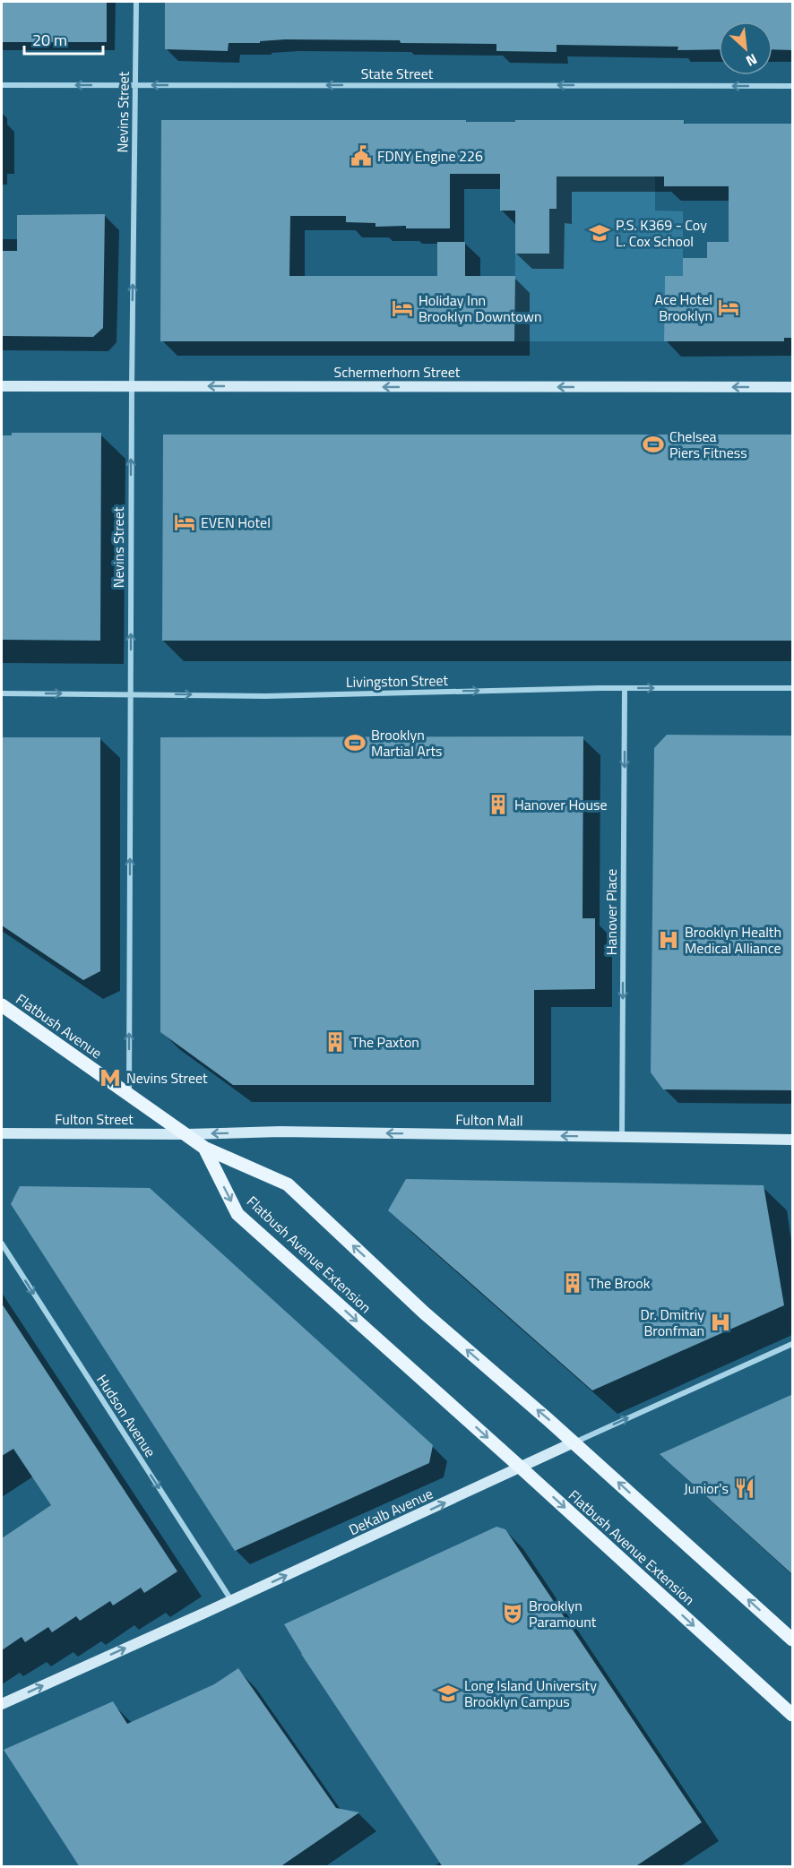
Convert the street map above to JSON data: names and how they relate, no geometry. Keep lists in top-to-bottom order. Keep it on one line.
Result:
{"streets":{"main road":["Schermerhorn Street","Flatbush Avenue","Fulton Street","Fulton Mall","Flatbush Avenue Extension","DeKalb Avenue"],"street":["State Street","Nevins Street","Livingston Street","Hanover Place","Hudson Avenue"]},"crossings":[["State Street","Nevins Street"],["Nevins Street","Schermerhorn Street"],["Nevins Street","Livingston Street"],["Nevins Street","Flatbush Avenue"],["Livingston Street","Hanover Place"],["Hanover Place","Fulton Mall"],["Flatbush Avenue","Fulton Street"],["Flatbush Avenue","Fulton Mall"],["Flatbush Avenue","Flatbush Avenue Extension"],["Fulton Street","Fulton Mall"],["Flatbush Avenue Extension","DeKalb Avenue"],["Hudson Avenue","DeKalb Avenue"]],"one_way":["State Street","Nevins Street","Schermerhorn Street","Livingston Street","Hanover Place","Fulton Mall","Hudson Avenue","DeKalb Avenue"],"places":{"public building":["FDNY Engine 226"],"school or university":["P.S. K369 - Coy L. Cox School","Long Island University Brooklyn Campus"],"hotel":["Ace Hotel Brooklyn","Holiday Inn Brooklyn Downtown","EVEN Hotel"],"sports":["Chelsea Piers Fitness","Brooklyn Martial Arts"],"building":["Hanover House","The Paxton","The Brook"],"hospital":["Brooklyn Health Medical Alliance","Dr. Dmitriy Bronfman"],"metro station":["Nevins Street"],"restaurant":["Junior's"],"theatre":["Brooklyn Paramount"]},"scale_bar":"20 m","north":"bottom right"}
